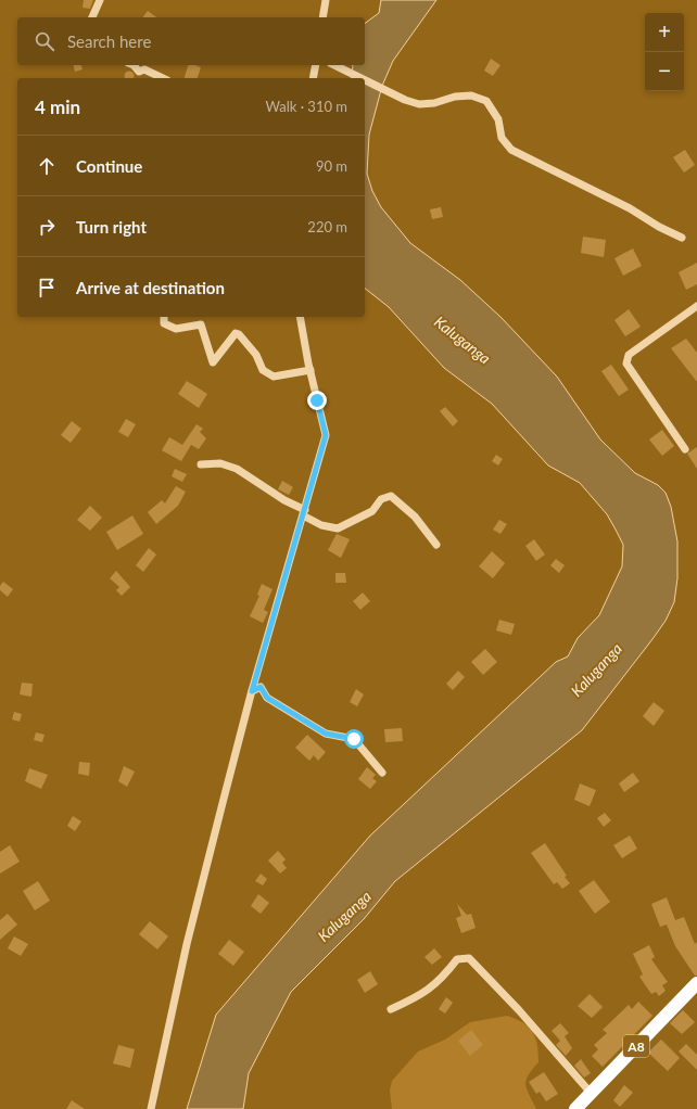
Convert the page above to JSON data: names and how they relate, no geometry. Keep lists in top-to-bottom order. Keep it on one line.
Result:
{"streets":{"highway":["A8"]},"water":["Kaluganga"],"page":{"map_buttons":["+","−"],"search":"Search here","heading":["4 min","Walk · 310 m"],"list":[["Continue","90 m"],["Turn right","220 m"],"Arrive at destination"]}}
